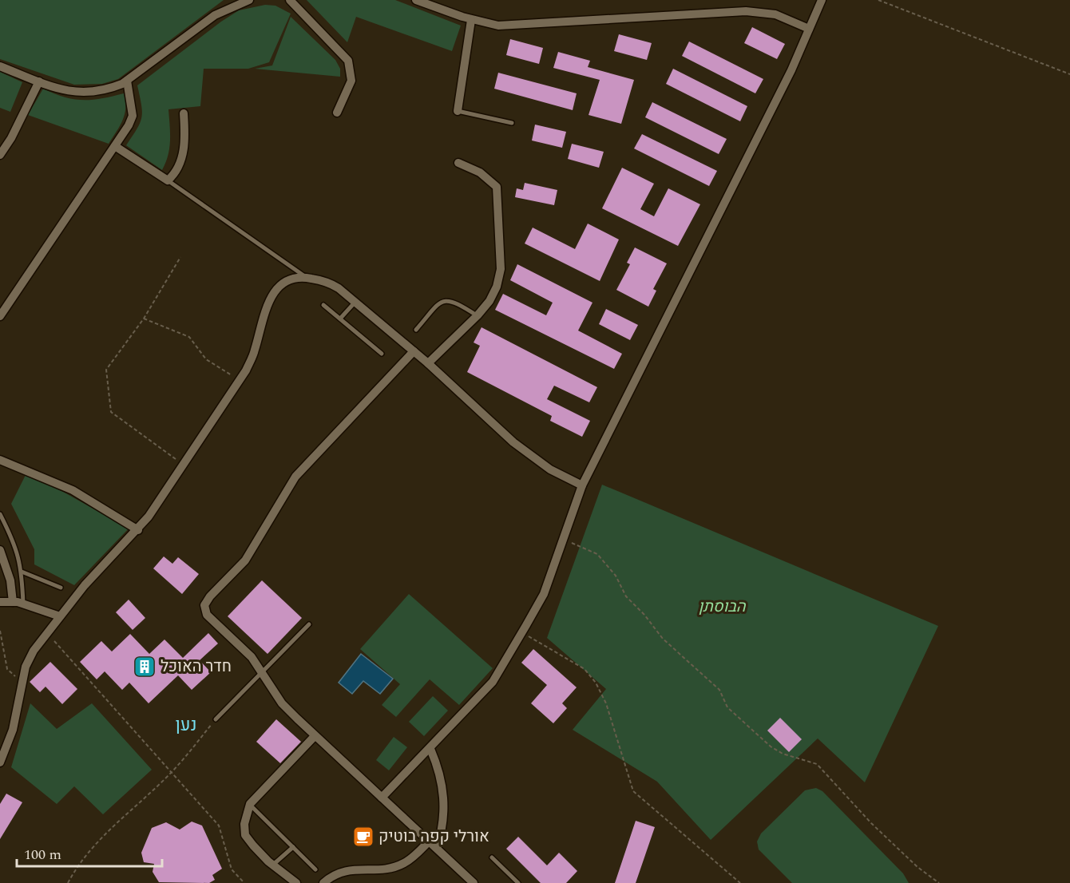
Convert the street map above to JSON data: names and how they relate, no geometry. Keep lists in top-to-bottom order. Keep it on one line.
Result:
{"districts":["נען"],"parks":["הבוסתן"],"places":{"building":["חדר האוכל"],"cafe":["אורלי קפה בוטיק"]},"scale_bar":"100 m"}
